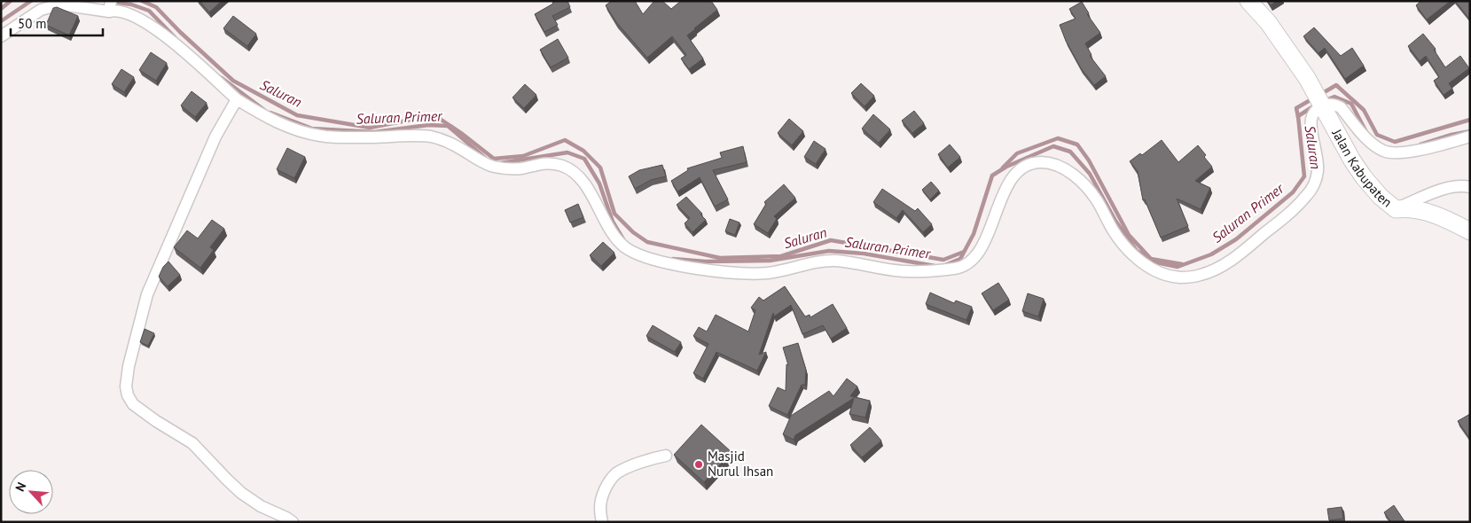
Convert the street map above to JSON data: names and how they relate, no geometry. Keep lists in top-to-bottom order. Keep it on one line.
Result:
{"streets":{"street":["Jalan Kabupaten"]},"water":["Saluran","Saluran Primer"],"places":["Masjid Nurul Ihsan"],"scale_bar":"50 m","north":"top left"}
